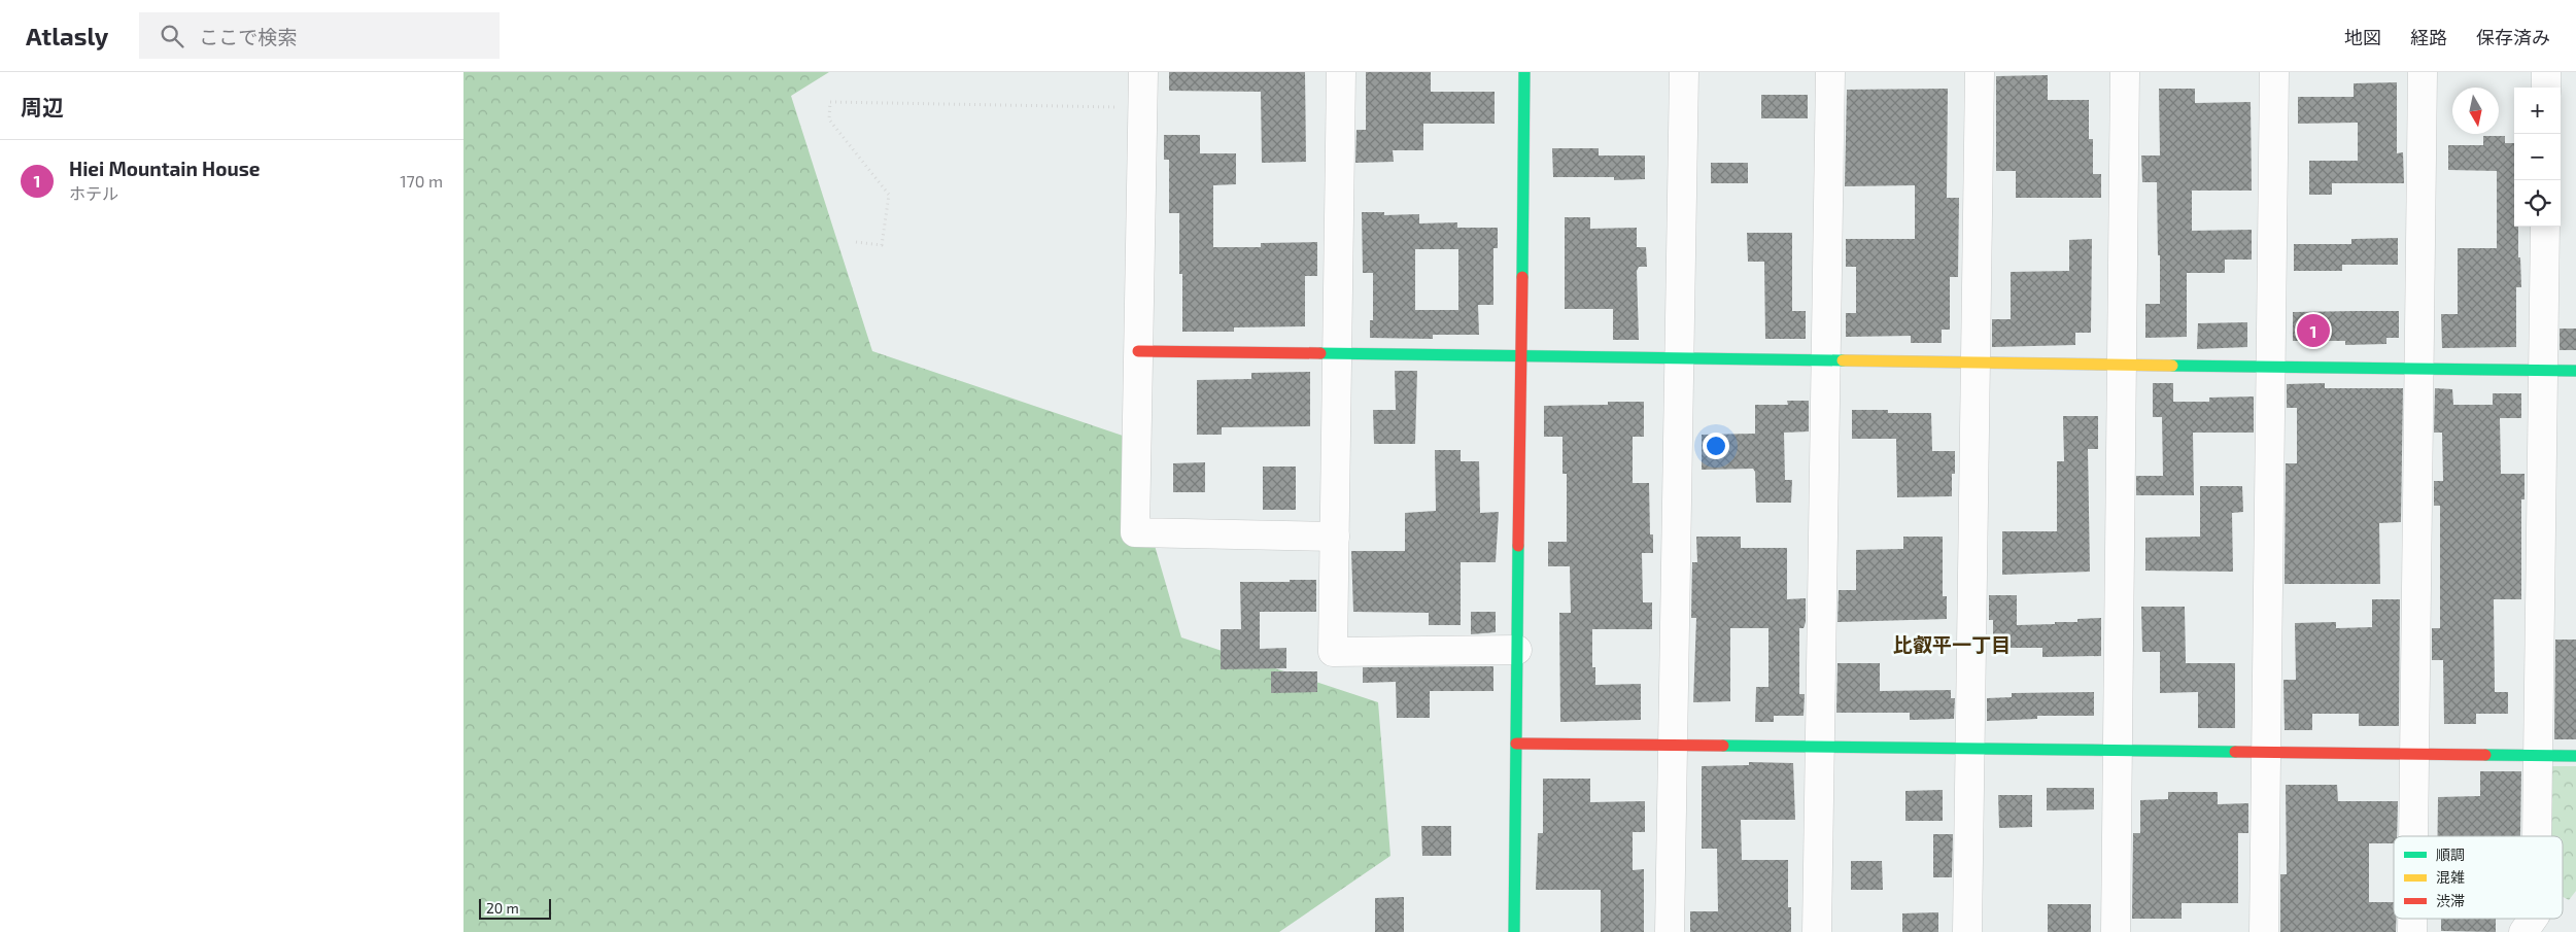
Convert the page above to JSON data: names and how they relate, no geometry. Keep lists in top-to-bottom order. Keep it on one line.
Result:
{"districts":["比叡平一丁目"],"legend":["順調","混雑","渋滞"],"scale_bar":"20 m","north":"bottom","page":{"header":"Atlasly","search":"ここで検索","nav":["地図","経路","保存済み"],"heading":"周辺","map_buttons":["+","−"],"list":[{"mark":"1","name":"Hiei Mountain House","note":"ホテル","value":"170 m"}],"pins":"1","scale":"20 m"}}
